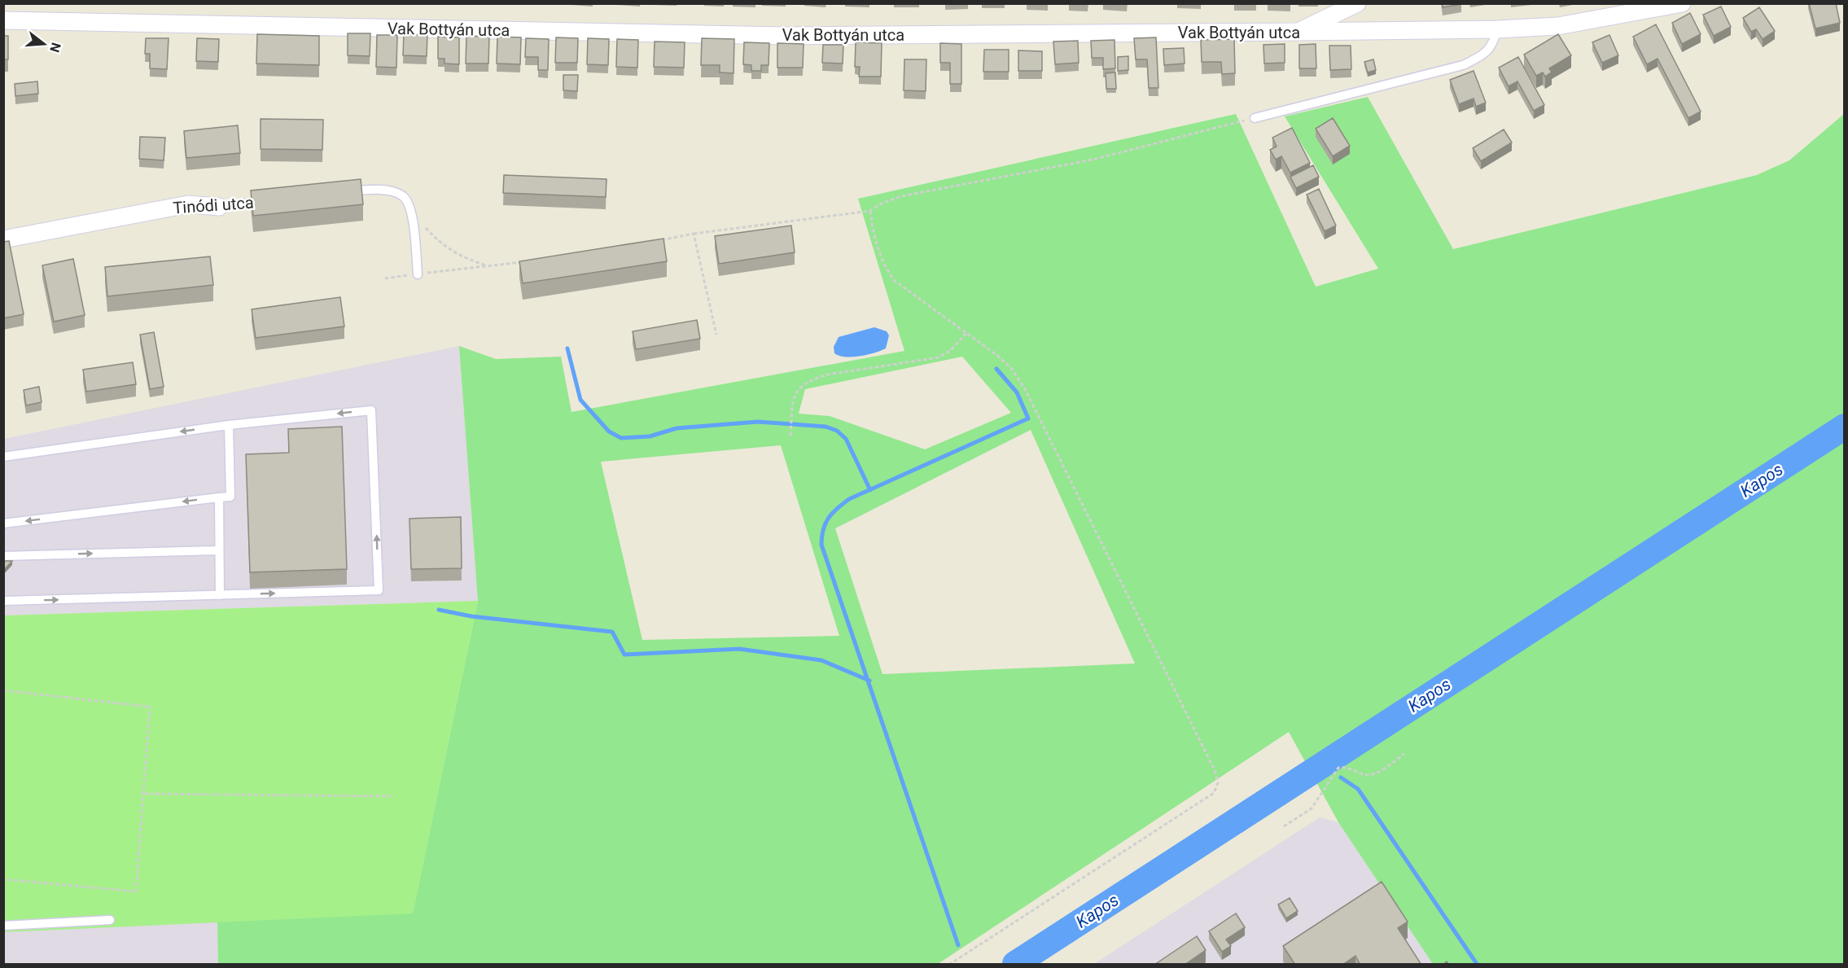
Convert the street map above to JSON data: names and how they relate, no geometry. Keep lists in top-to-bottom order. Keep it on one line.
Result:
{"streets":{"street":["Vak Bottyán utca","Tinódi utca"]},"water":["Kapos"],"north":"right"}
